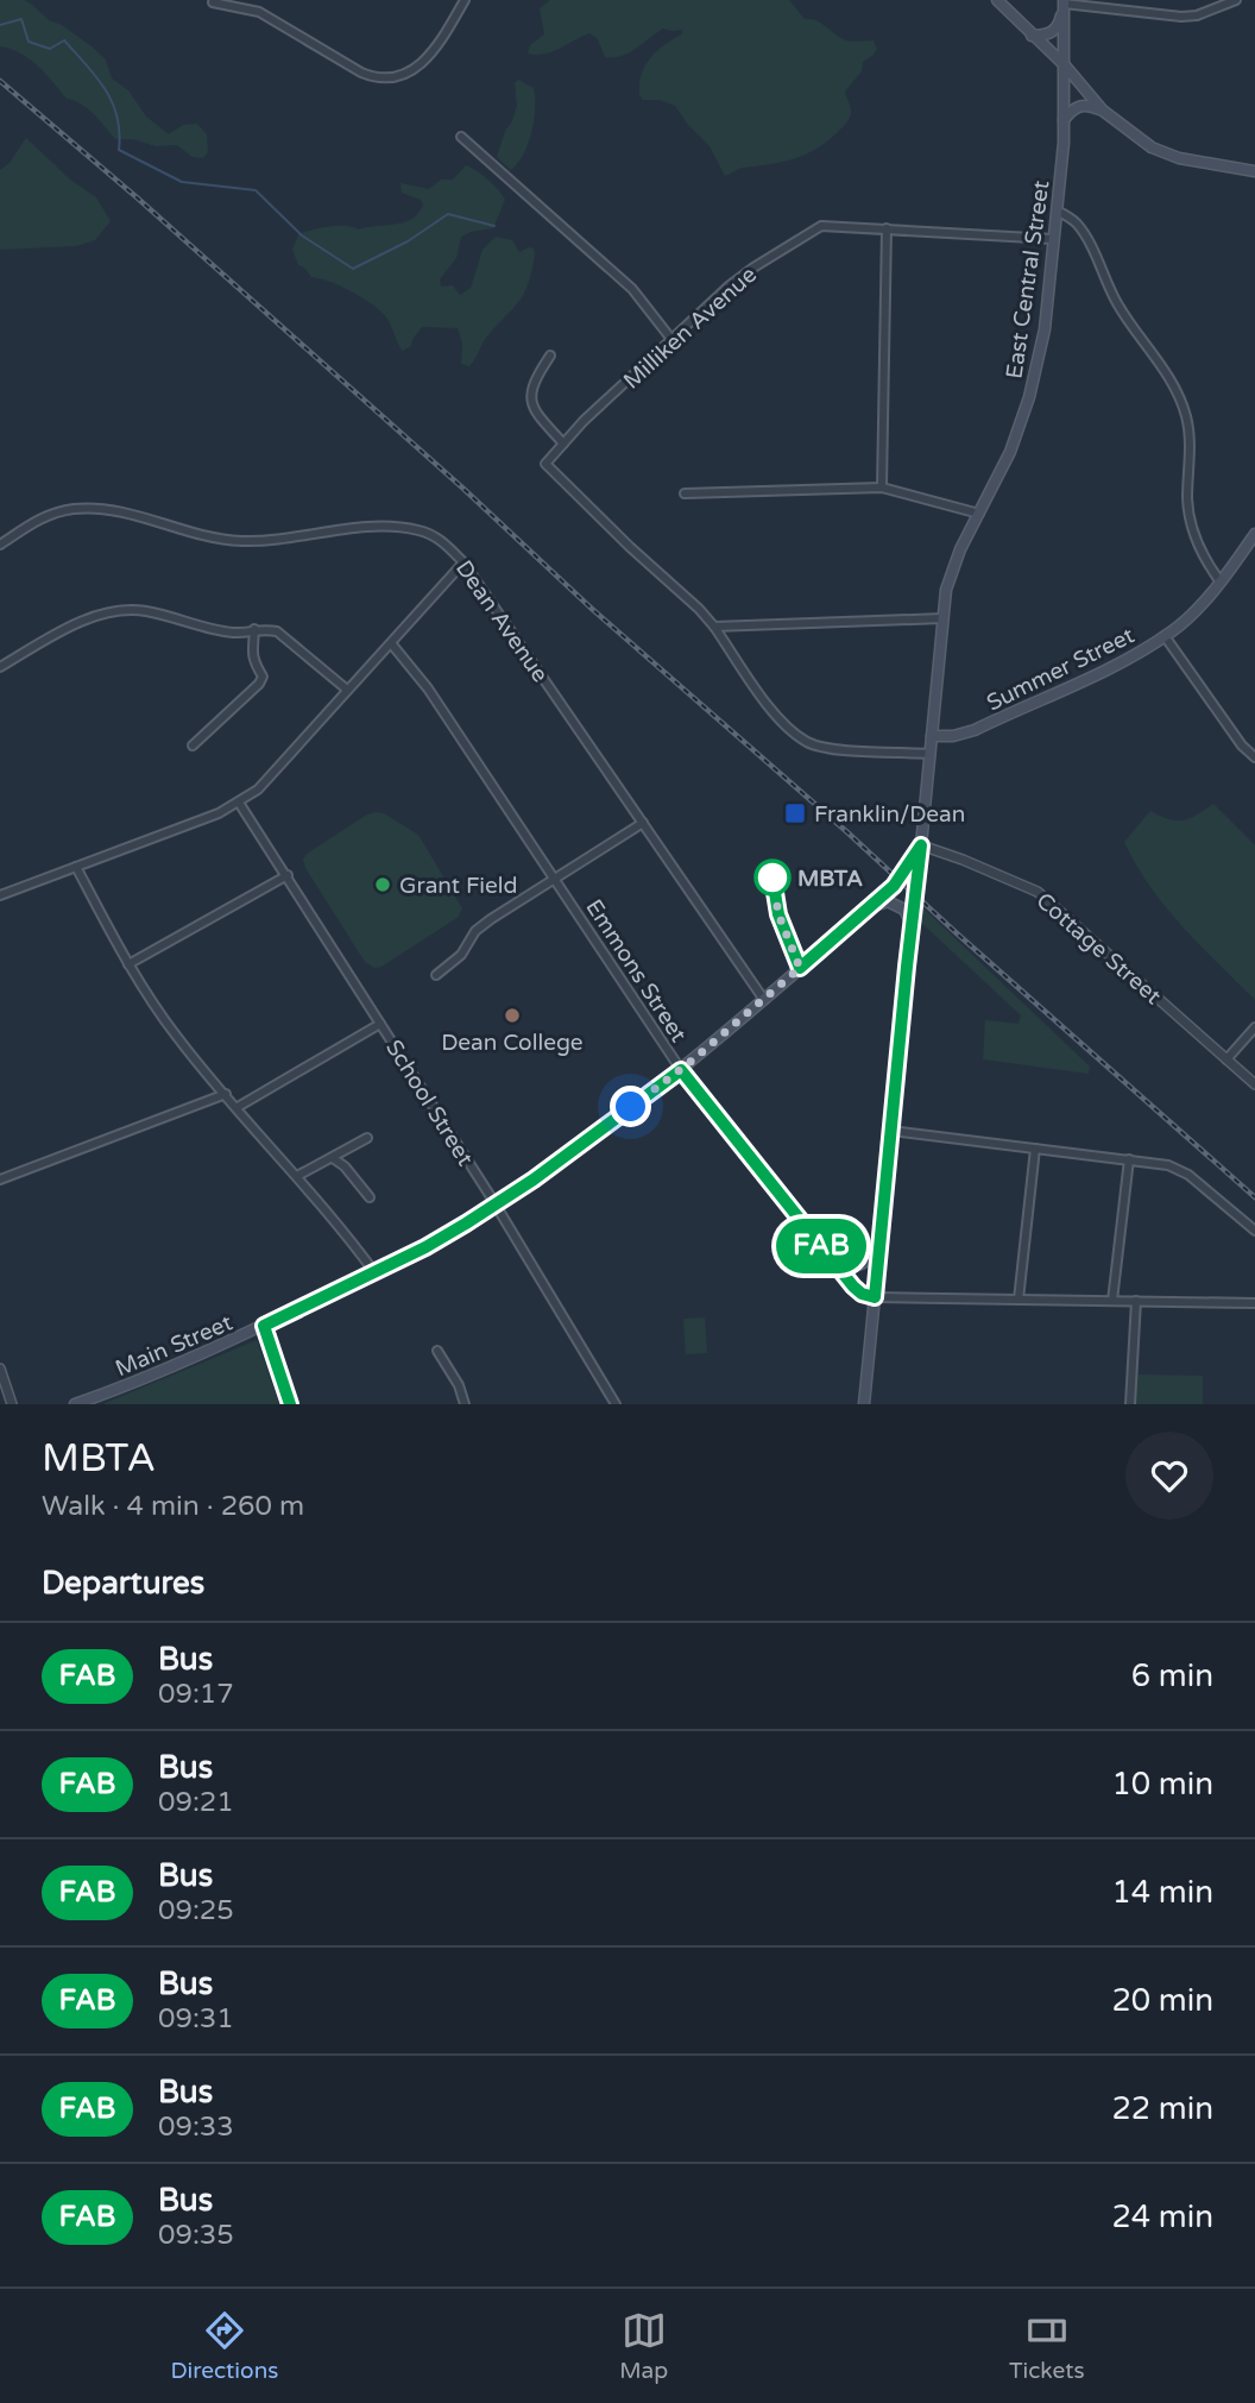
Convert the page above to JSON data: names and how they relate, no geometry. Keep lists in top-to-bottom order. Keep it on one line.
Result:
{"streets":{"main road":["East Central Street","Summer Street","Emmons Street","Main Street"],"street":["Milliken Avenue","Dean Avenue","Cottage Street","School Street"]},"crossings":[["East Central Street","Milliken Avenue"],["East Central Street","Summer Street"],["East Central Street","Cottage Street"],["East Central Street","Emmons Street"],["East Central Street","Main Street"],["Dean Avenue","Main Street"],["Cottage Street","Main Street"],["Emmons Street","Main Street"],["School Street","Main Street"]],"places":{"transit":["Franklin/Dean"],"other":["MBTA","Grant Field","Dean College"]},"lines":["bus line FAB"],"page":{"on_map":"FAB","heading":[["MBTA","Walk · 4 min · 260 m"],"Departures"],"list":[{"mark":"FAB","name":"Bus","note":"09:17","value":"6 min"},{"mark":"FAB","name":"Bus","note":"09:21","value":"10 min"},{"mark":"FAB","name":"Bus","note":"09:25","value":"14 min"},{"mark":"FAB","name":"Bus","note":"09:31","value":"20 min"},{"mark":"FAB","name":"Bus","note":"09:33","value":"22 min"},{"mark":"FAB","name":"Bus","note":"09:35","value":"24 min"}],"tabs":["Directions","Map","Tickets"]}}
